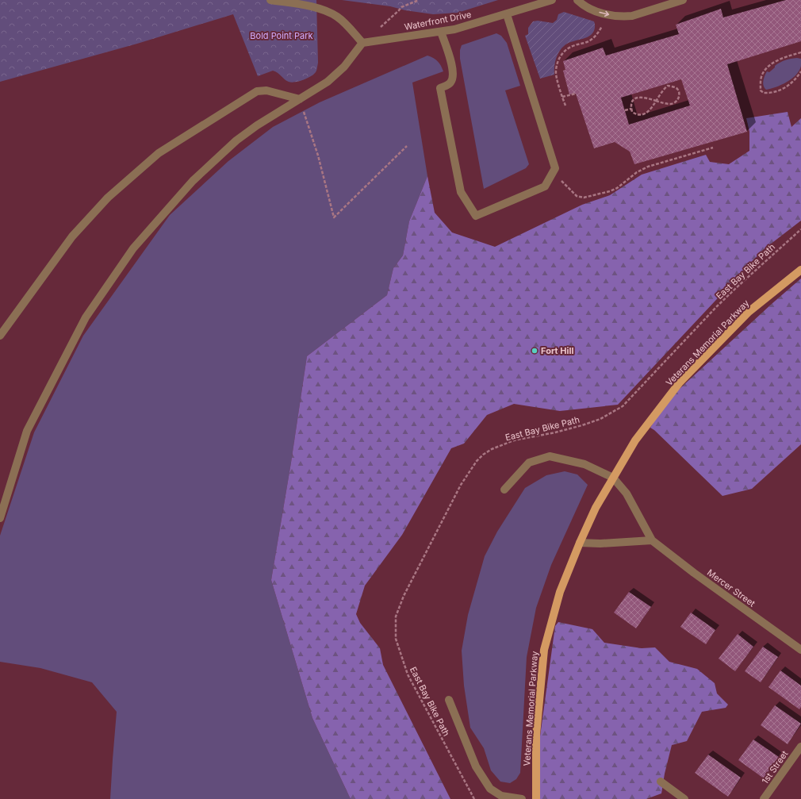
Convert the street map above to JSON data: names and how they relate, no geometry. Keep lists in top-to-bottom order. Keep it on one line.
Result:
{"streets":{"main road":["Veterans Memorial Parkway"],"street":["Waterfront Drive","Mercer Street","1st Street"],"path":["East Bay Bike Path"]},"crossings":[["Veterans Memorial Parkway","Mercer Street"]],"parks":["Bold Point Park"],"places":["Fort Hill"]}
